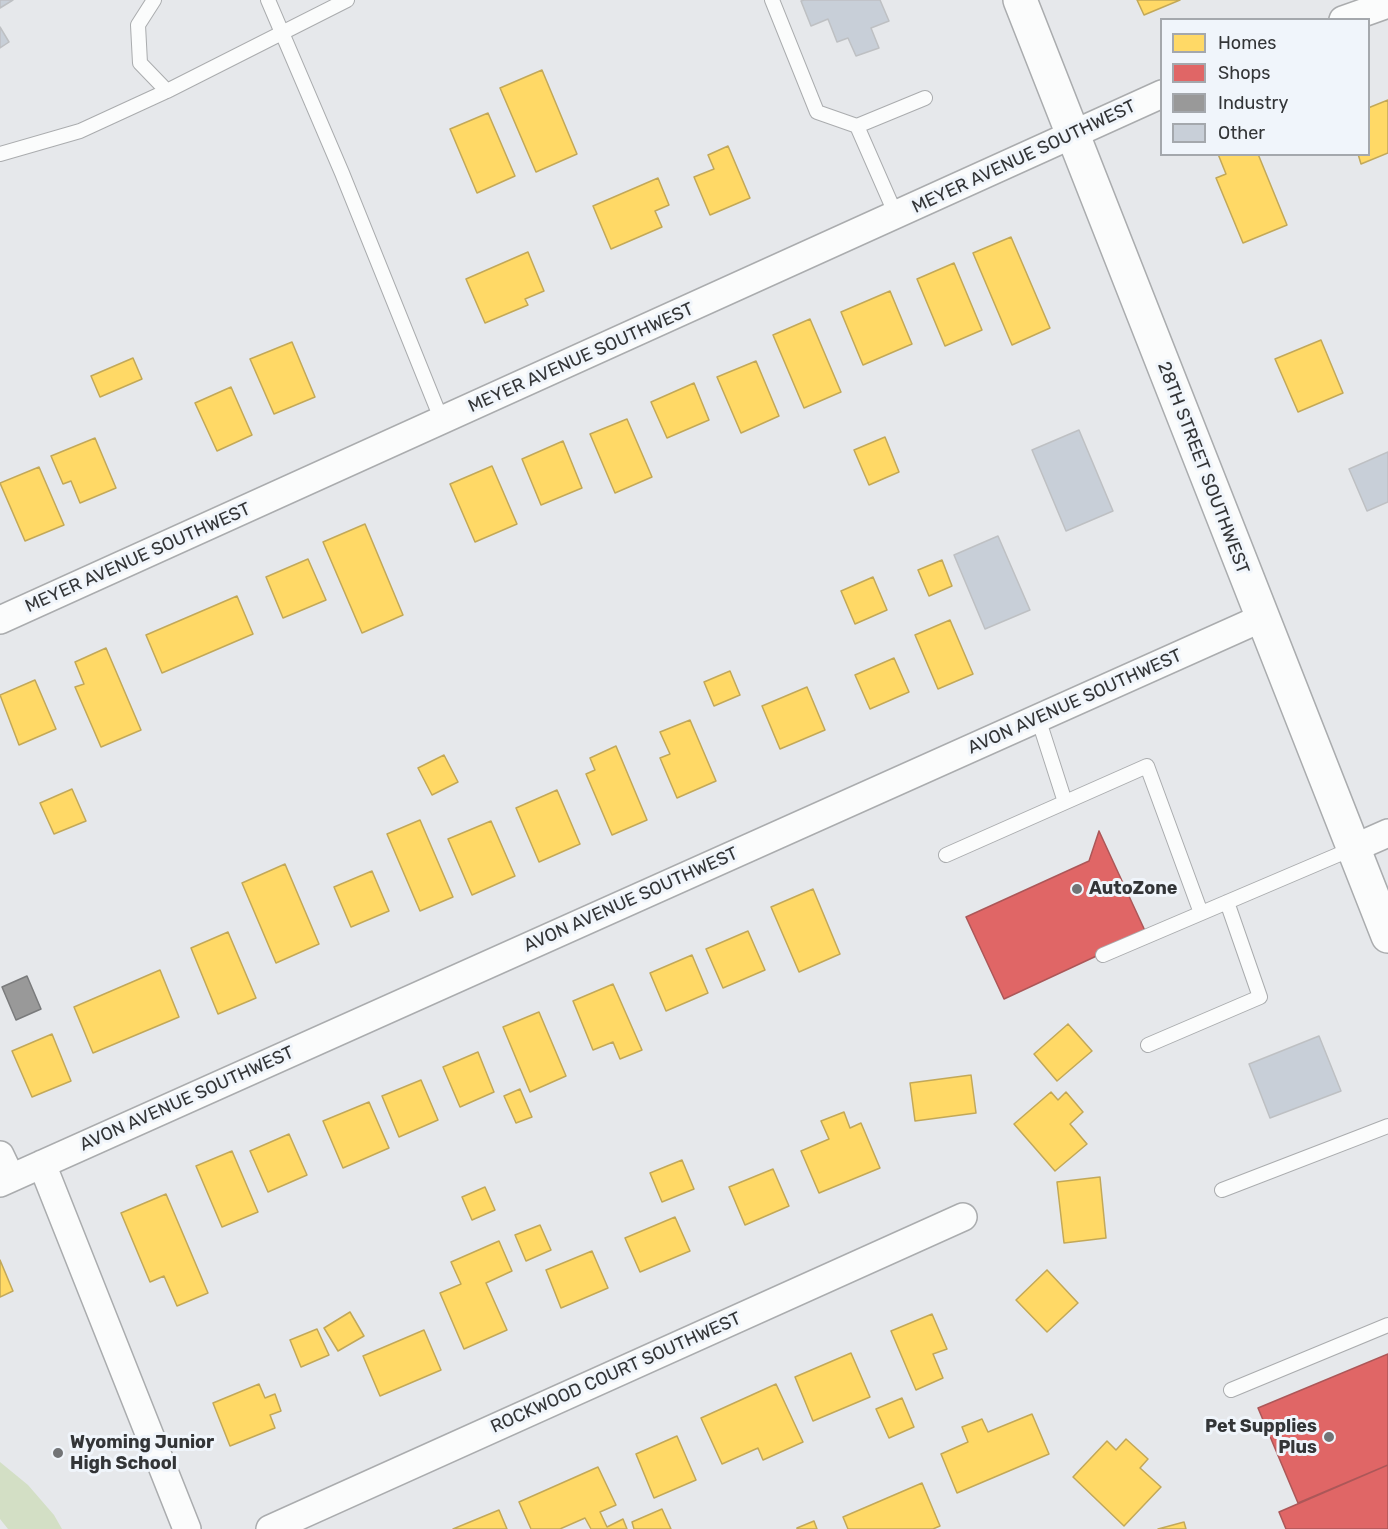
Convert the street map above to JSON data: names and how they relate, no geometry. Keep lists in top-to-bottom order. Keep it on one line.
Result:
{"streets":{"main road":["28TH STREET SOUTHWEST"],"street":["MEYER AVENUE SOUTHWEST","AVON AVENUE SOUTHWEST","ROCKWOOD COURT SOUTHWEST"]},"crossings":[["MEYER AVENUE SOUTHWEST","28TH STREET SOUTHWEST"],["28TH STREET SOUTHWEST","AVON AVENUE SOUTHWEST"]],"places":["AutoZone","Pet Supplies Plus","Wyoming Junior High School"],"legend":["Homes","Shops","Industry","Other"]}
